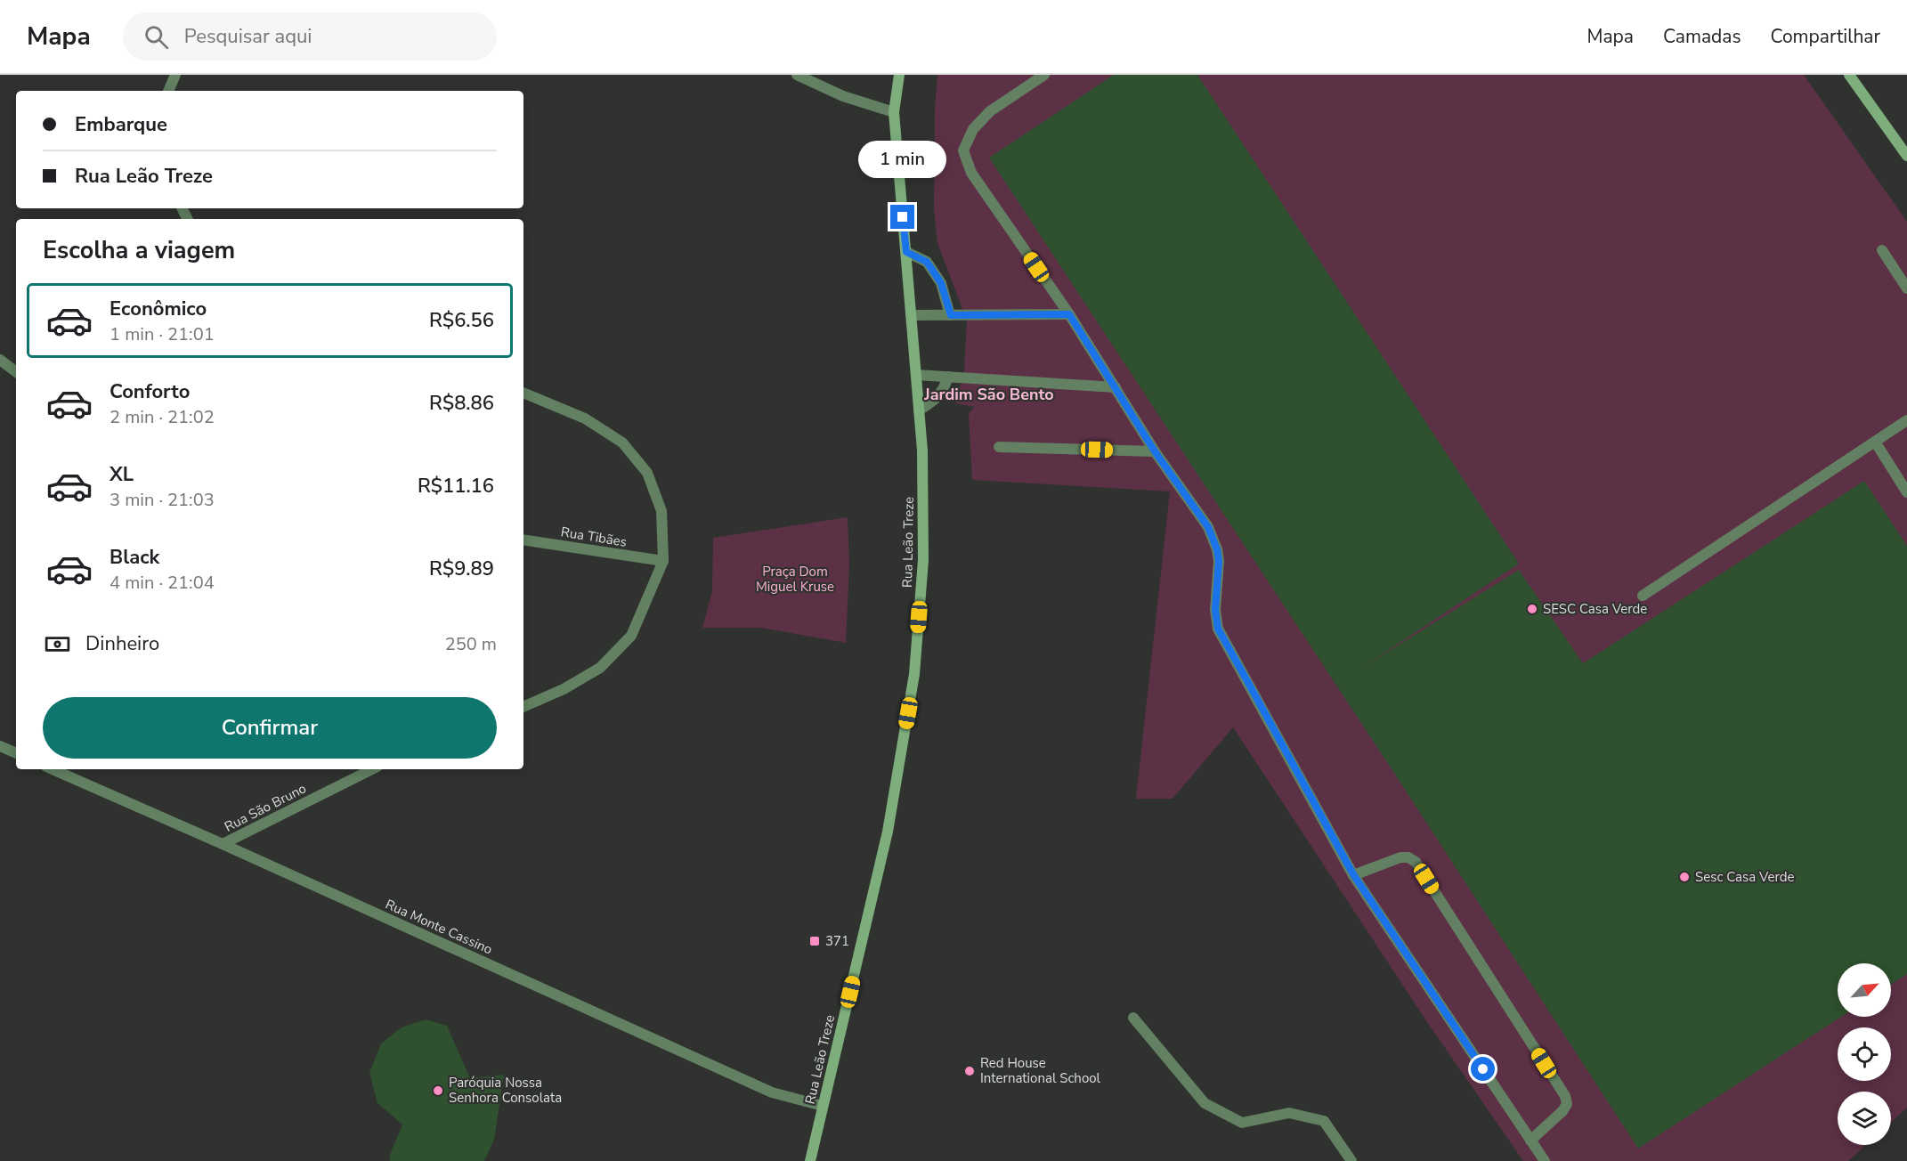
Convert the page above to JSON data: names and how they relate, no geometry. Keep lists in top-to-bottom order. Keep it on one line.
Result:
{"streets":{"main road":["Rua Leão Treze"],"street":["Rua Tibães","Rua São Bruno","Rua Monte Cassino"]},"crossings":[["Rua Leão Treze","Rua Monte Cassino"],["Rua São Bruno","Rua Monte Cassino"]],"districts":["Jardim São Bento"],"parks":["Praça Dom Miguel Kruse"],"places":{"other":["SESC Casa Verde","Sesc Casa Verde","Red House International School","Paróquia Nossa Senhora Consolata"],"transit":["371"]},"north":"top right","page":{"header":"Mapa","search":"Pesquisar aqui","nav":["Mapa","Camadas","Compartilhar"],"banner":["Embarque","Rua Leão Treze"],"bubble":"1 min","heading":"Escolha a viagem","list":[{"name":"Econômico","note":"1 min · 21:01","value":"R$6.56"},{"name":"Conforto","note":"2 min · 21:02","value":"R$8.86"},{"name":"XL","note":"3 min · 21:03","value":"R$11.16"},{"name":"Black","note":"4 min · 21:04","value":"R$9.89"}],"pay":["Dinheiro","250 m"],"buttons":"Confirmar"}}
